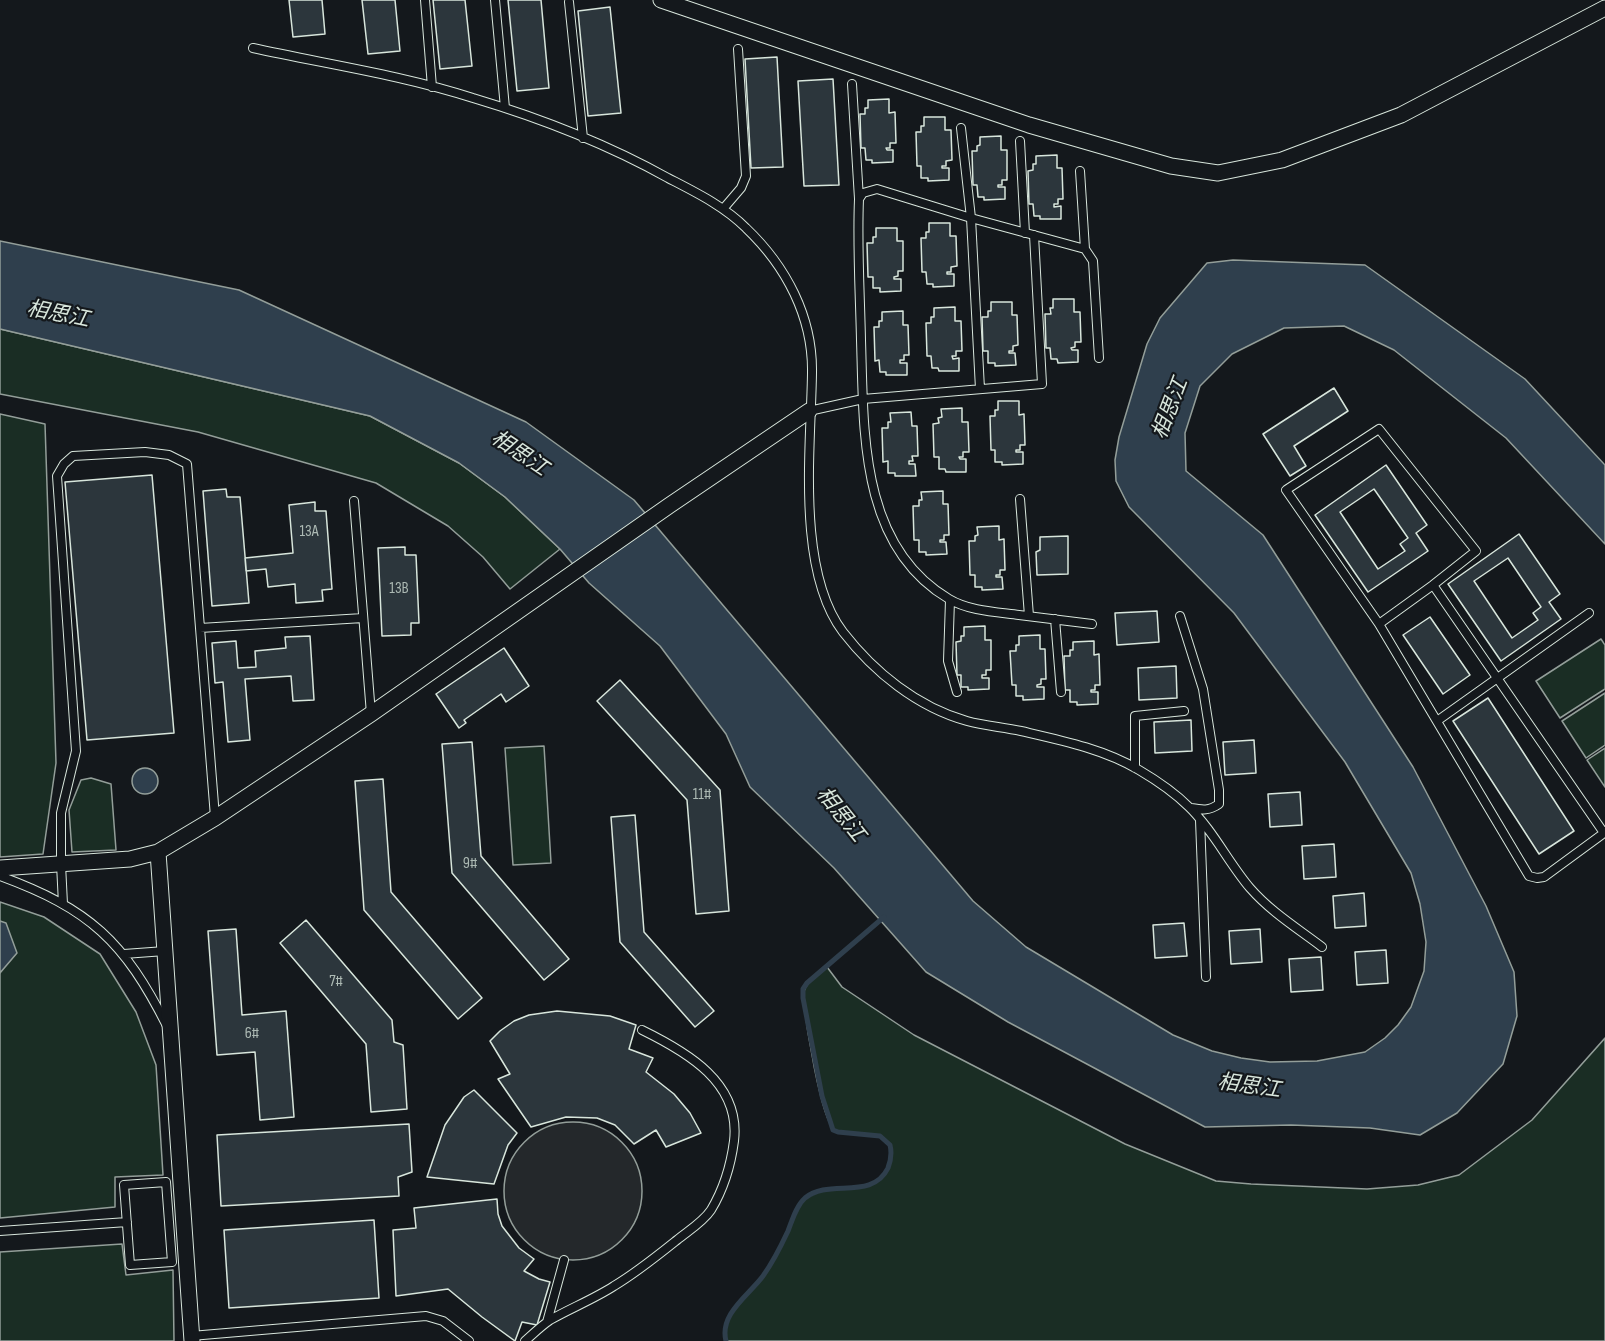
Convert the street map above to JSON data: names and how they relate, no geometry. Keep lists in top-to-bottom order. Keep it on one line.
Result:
{"water":["相思江"],"house_numbers":["13A","13B","11#","9#","7#","6#"]}
